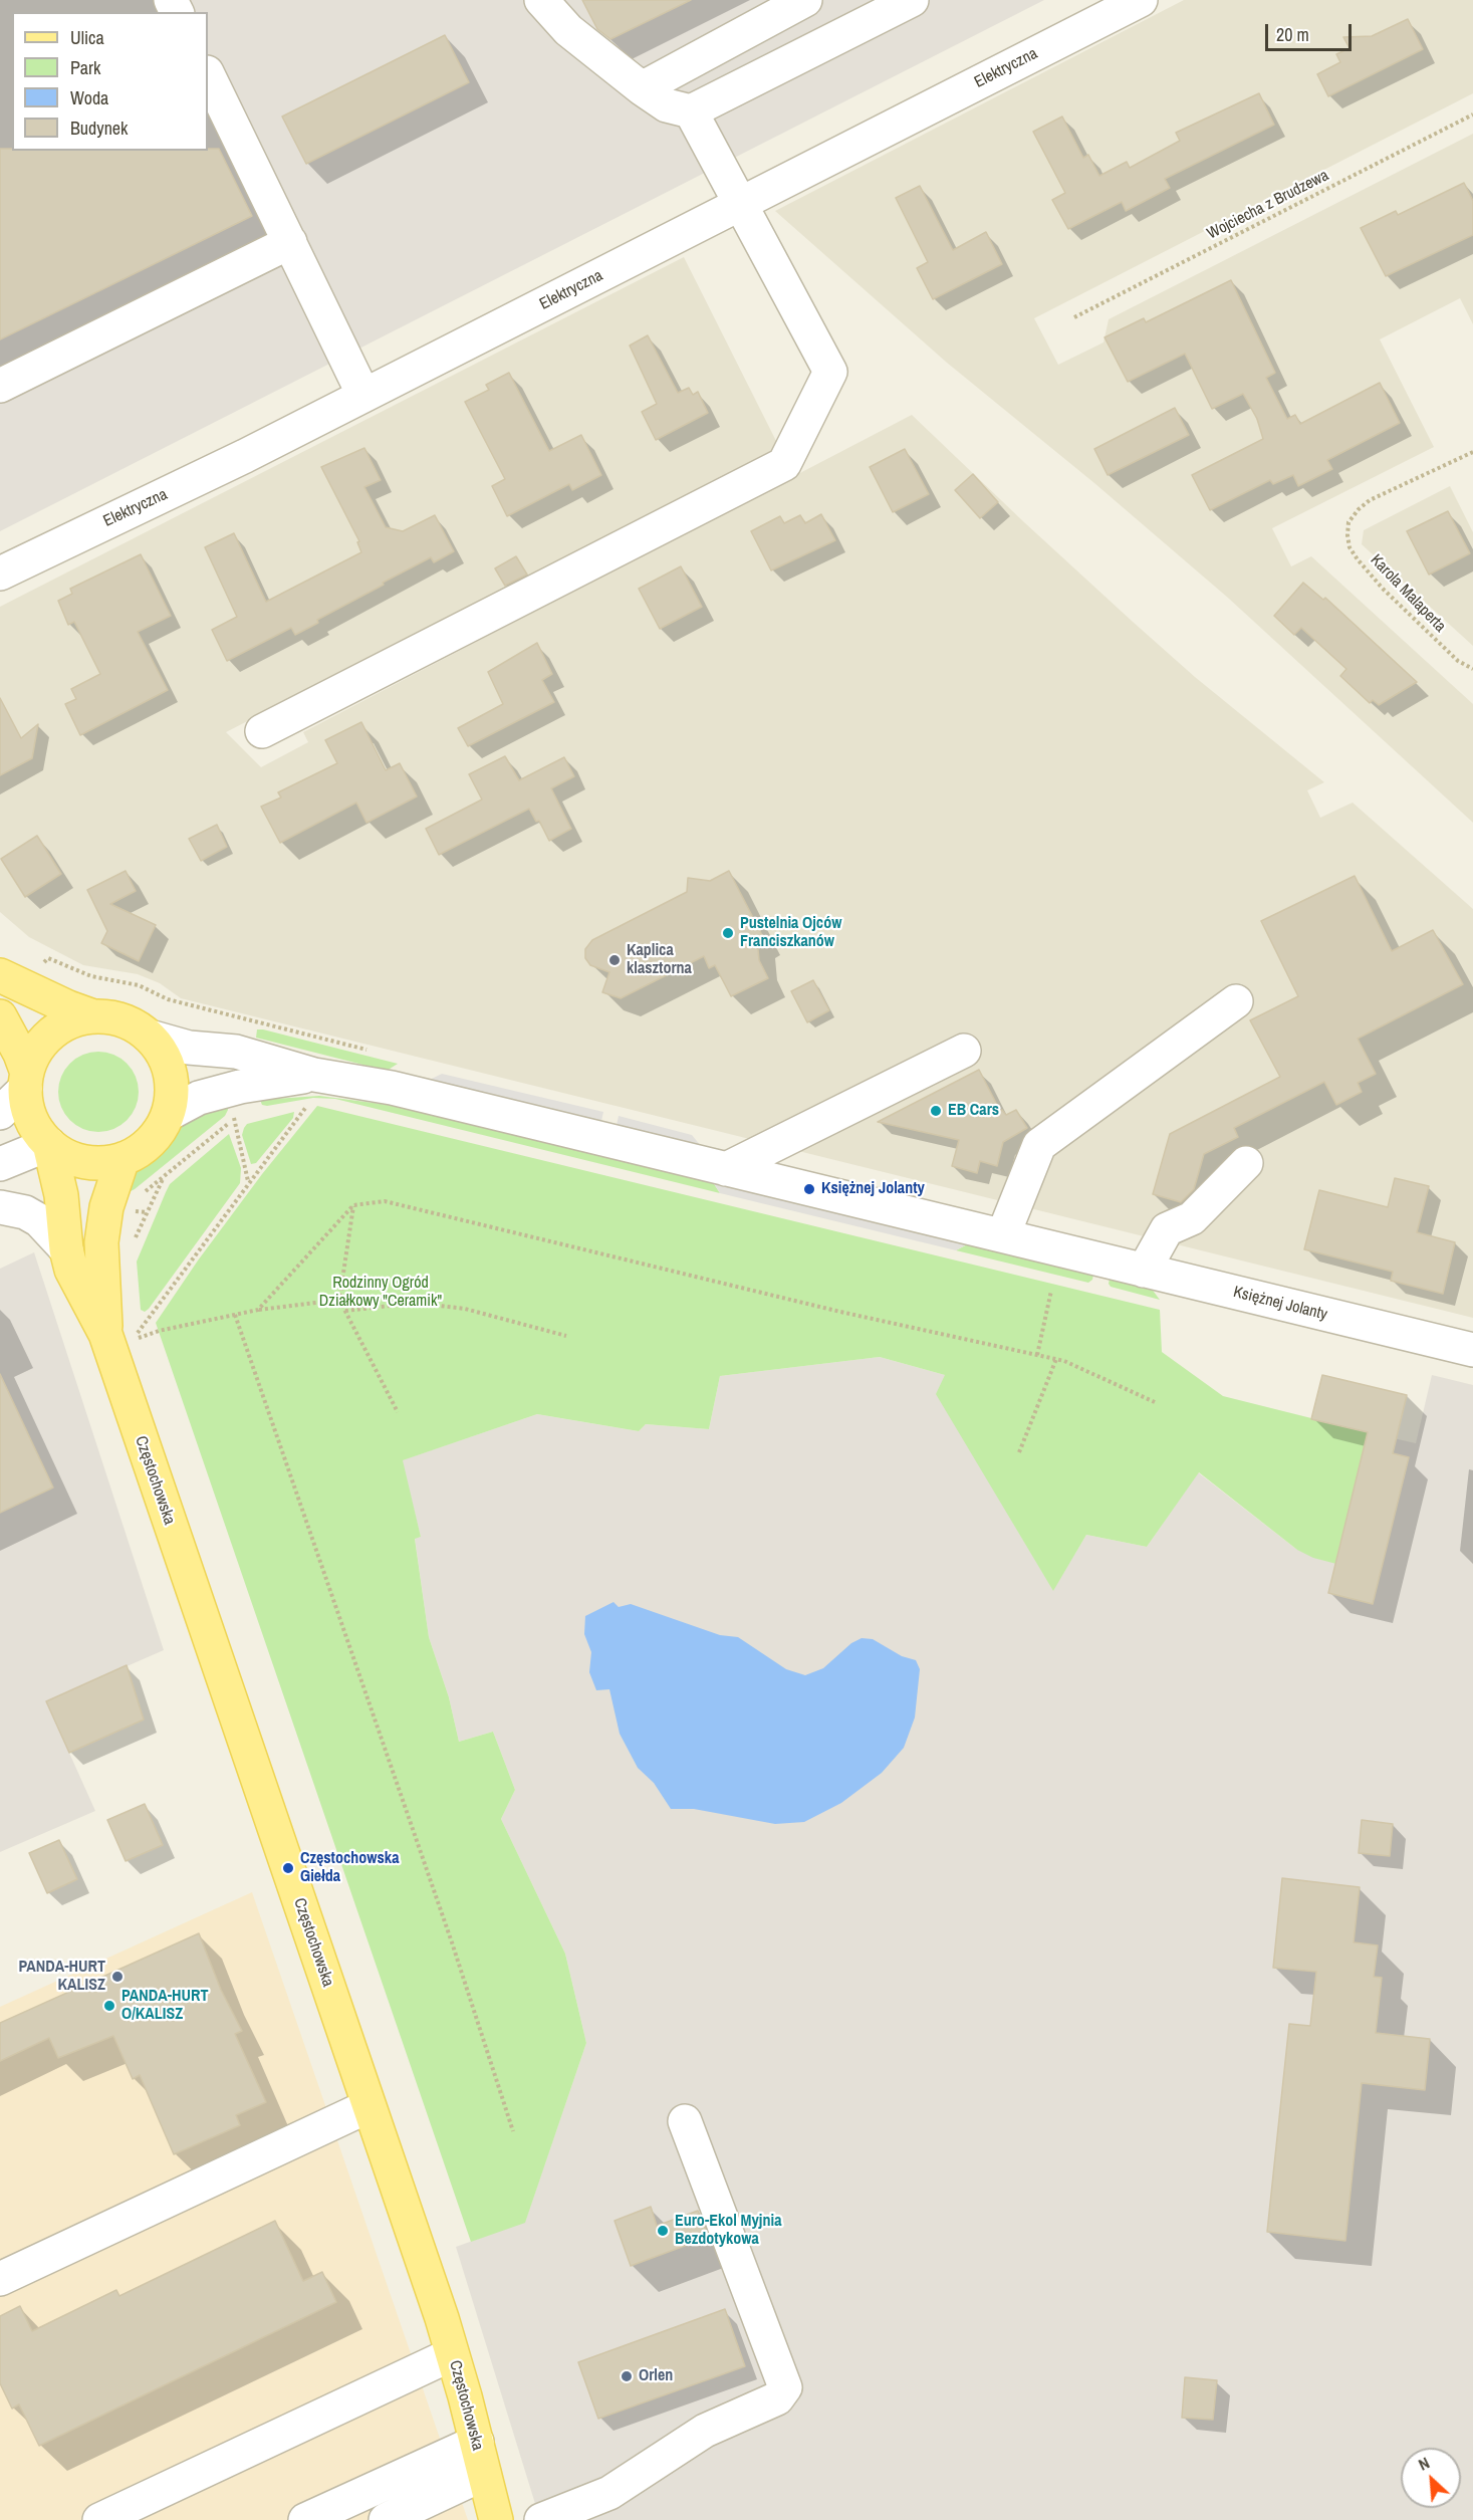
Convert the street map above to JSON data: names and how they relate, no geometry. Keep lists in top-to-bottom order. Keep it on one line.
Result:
{"streets":{"main road":["Częstochowska"],"street":["Elektryczna","Księżnej Jolanty"],"path":["Wojciecha z Brudzewa","Karola Malaperta"]},"crossings":[["Księżnej Jolanty","Częstochowska"]],"parks":["Rodzinny Ogród Działkowy \"Ceramik\""],"places":["Pustelnia Ojców Franciszkanów","Kaplica klasztorna","EB Cars","Księżnej Jolanty","Częstochowska Giełda","PANDA-HURT KALISZ","PANDA-HURT O/KALISZ","Euro-Ekol Myjnia Bezdotykowa","Orlen"],"legend":["Ulica","Park","Woda","Budynek"],"scale_bar":"20 m","north":"top left"}
